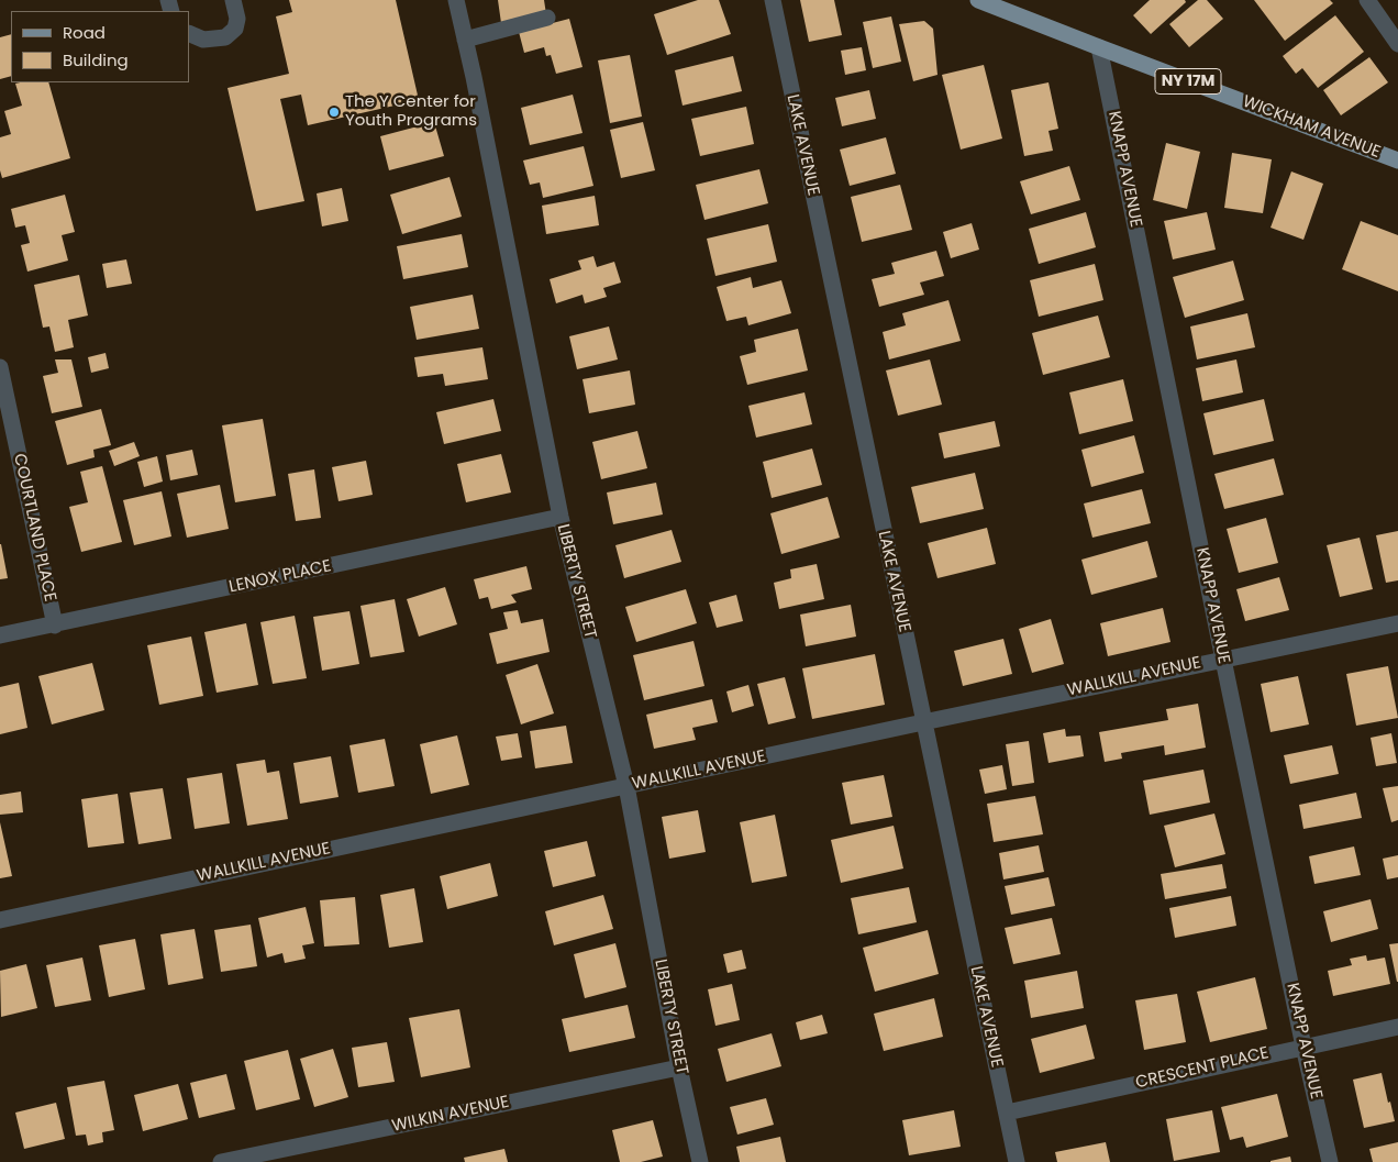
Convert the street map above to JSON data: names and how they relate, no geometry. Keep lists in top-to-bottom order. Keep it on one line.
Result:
{"streets":{"main road":["NY 17M","WICKHAM AVENUE"],"street":["LAKE AVENUE","KNAPP AVENUE","COURTLAND PLACE","LENOX PLACE","LIBERTY STREET","WALLKILL AVENUE","CRESCENT PLACE","WILKIN AVENUE"]},"crossings":[["WICKHAM AVENUE","KNAPP AVENUE"],["LAKE AVENUE","WALLKILL AVENUE"],["LAKE AVENUE","CRESCENT PLACE"],["KNAPP AVENUE","WALLKILL AVENUE"],["KNAPP AVENUE","CRESCENT PLACE"],["COURTLAND PLACE","LENOX PLACE"],["LENOX PLACE","LIBERTY STREET"],["LIBERTY STREET","WALLKILL AVENUE"],["LIBERTY STREET","WILKIN AVENUE"]],"places":["The Y Center for Youth Programs"],"legend":["Road","Building"]}
